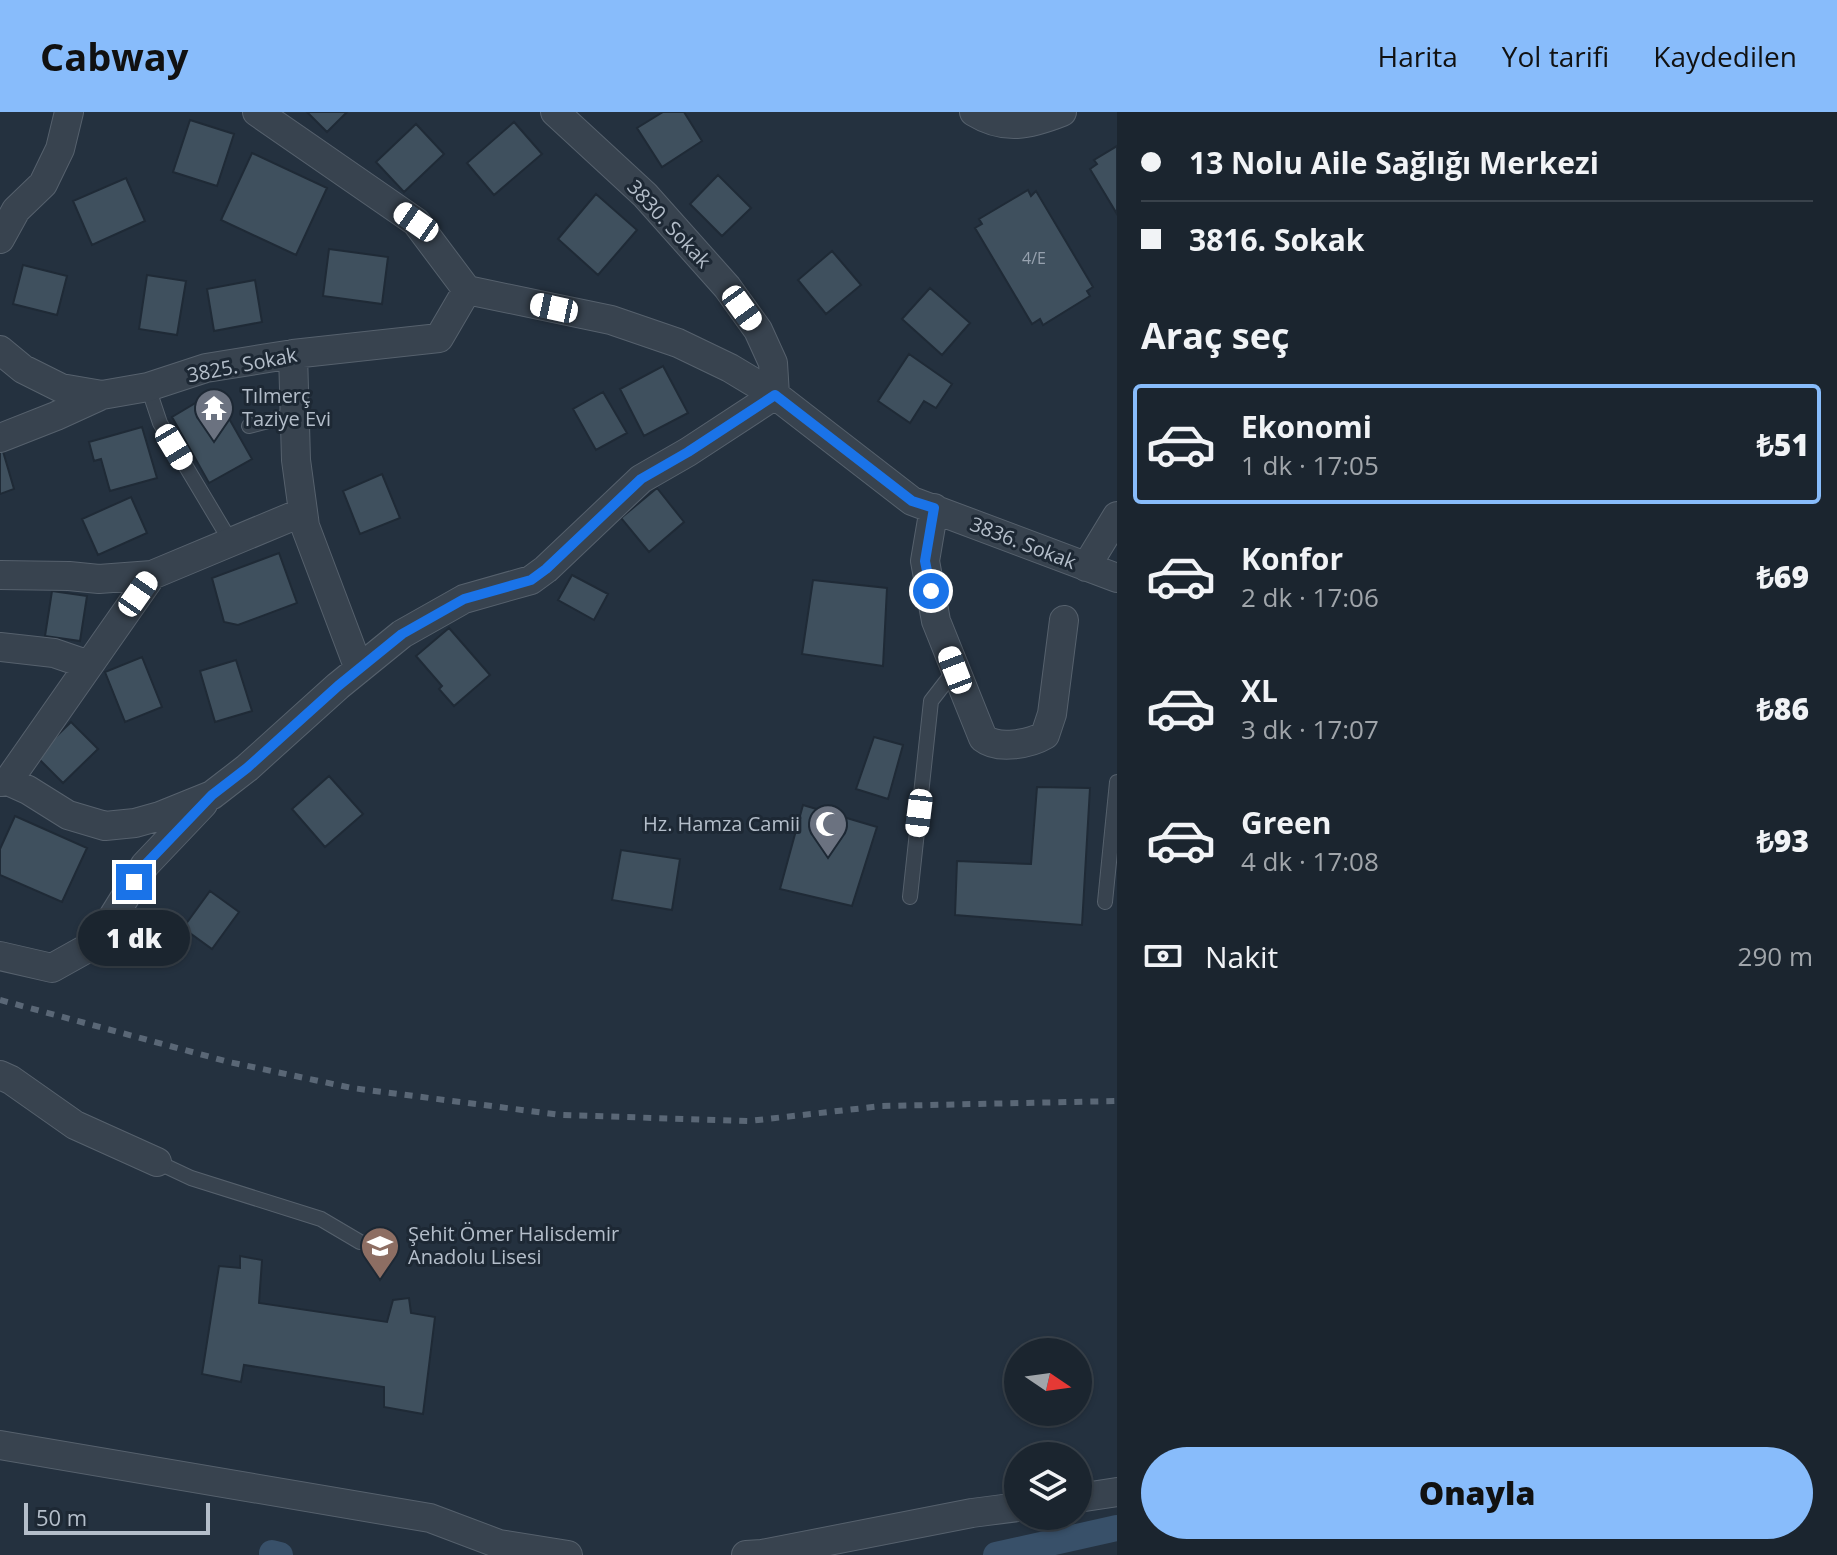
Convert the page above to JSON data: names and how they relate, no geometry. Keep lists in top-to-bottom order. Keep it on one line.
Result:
{"streets":{"street":["3830. Sokak","3825. Sokak","3836. Sokak"]},"crossings":[["3830. Sokak","3836. Sokak"],["3825. Sokak","3836. Sokak"]],"places":{"temple":["Tılmerç Taziye Evi"],"mosque":["Hz. Hamza Camii"],"school or university":["Şehit Ömer Halisdemir Anadolu Lisesi"]},"house_numbers":["4/E"],"scale_bar":"50 m","north":"right","page":{"header":"Cabway","nav":["Harita","Yol tarifi","Kaydedilen"],"banner":["13 Nolu Aile Sağlığı Merkezi","3816. Sokak"],"heading":"Araç seç","list":[{"name":"Ekonomi","note":"1 dk · 17:05","value":"₺51"},{"name":"Konfor","note":"2 dk · 17:06","value":"₺69"},{"name":"XL","note":"3 dk · 17:07","value":"₺86"},{"name":"Green","note":"4 dk · 17:08","value":"₺93"}],"bubble":"1 dk","pay":["Nakit","290 m"],"buttons":"Onayla","scale":"50 m"}}
